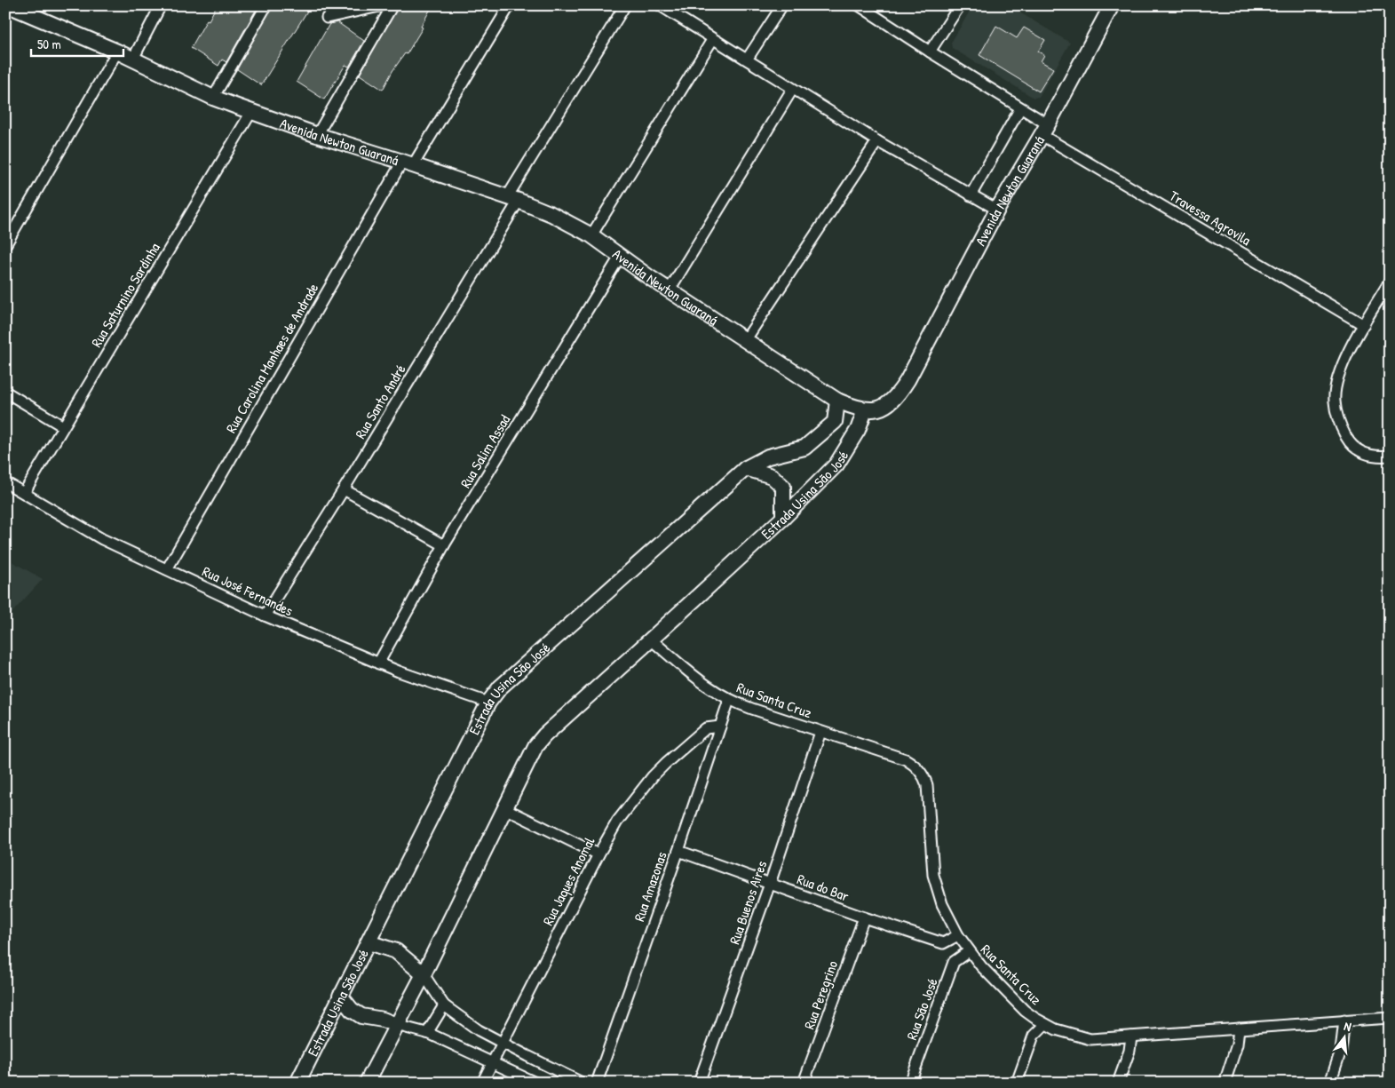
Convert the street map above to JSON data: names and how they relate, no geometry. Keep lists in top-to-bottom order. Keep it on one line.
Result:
{"streets":{"main road":["Avenida Newton Guaraná","Estrada Usina São José"],"street":["Travessa Agrovila","Rua Saturnino Sardinha","Rua Carolina Manhaes de Andrade","Rua Santo André","Rua Salim Assad","Rua José Fernandes","Rua Santa Cruz","Rua Jaques Anomal","Rua Amazonas","Rua do Bar","Rua Buenos Aires","Rua Peregrino","Rua São José"]},"crossings":[["Avenida Newton Guaraná","Travessa Agrovila"],["Avenida Newton Guaraná","Rua Saturnino Sardinha"],["Avenida Newton Guaraná","Rua Carolina Manhaes de Andrade"],["Avenida Newton Guaraná","Rua Santo André"],["Avenida Newton Guaraná","Rua Salim Assad"],["Avenida Newton Guaraná","Estrada Usina São José"],["Rua Saturnino Sardinha","Rua José Fernandes"],["Rua Carolina Manhaes de Andrade","Rua José Fernandes"],["Rua Santo André","Rua José Fernandes"],["Rua Salim Assad","Rua José Fernandes"],["Estrada Usina São José","Rua José Fernandes"],["Estrada Usina São José","Rua Santa Cruz"],["Rua Santa Cruz","Rua Amazonas"],["Rua Santa Cruz","Rua do Bar"],["Rua Santa Cruz","Rua Buenos Aires"],["Rua Santa Cruz","Rua São José"],["Rua Jaques Anomal","Rua Amazonas"],["Rua Amazonas","Rua do Bar"],["Rua do Bar","Rua Buenos Aires"],["Rua do Bar","Rua Peregrino"]],"scale_bar":"50 m","north":"top"}
